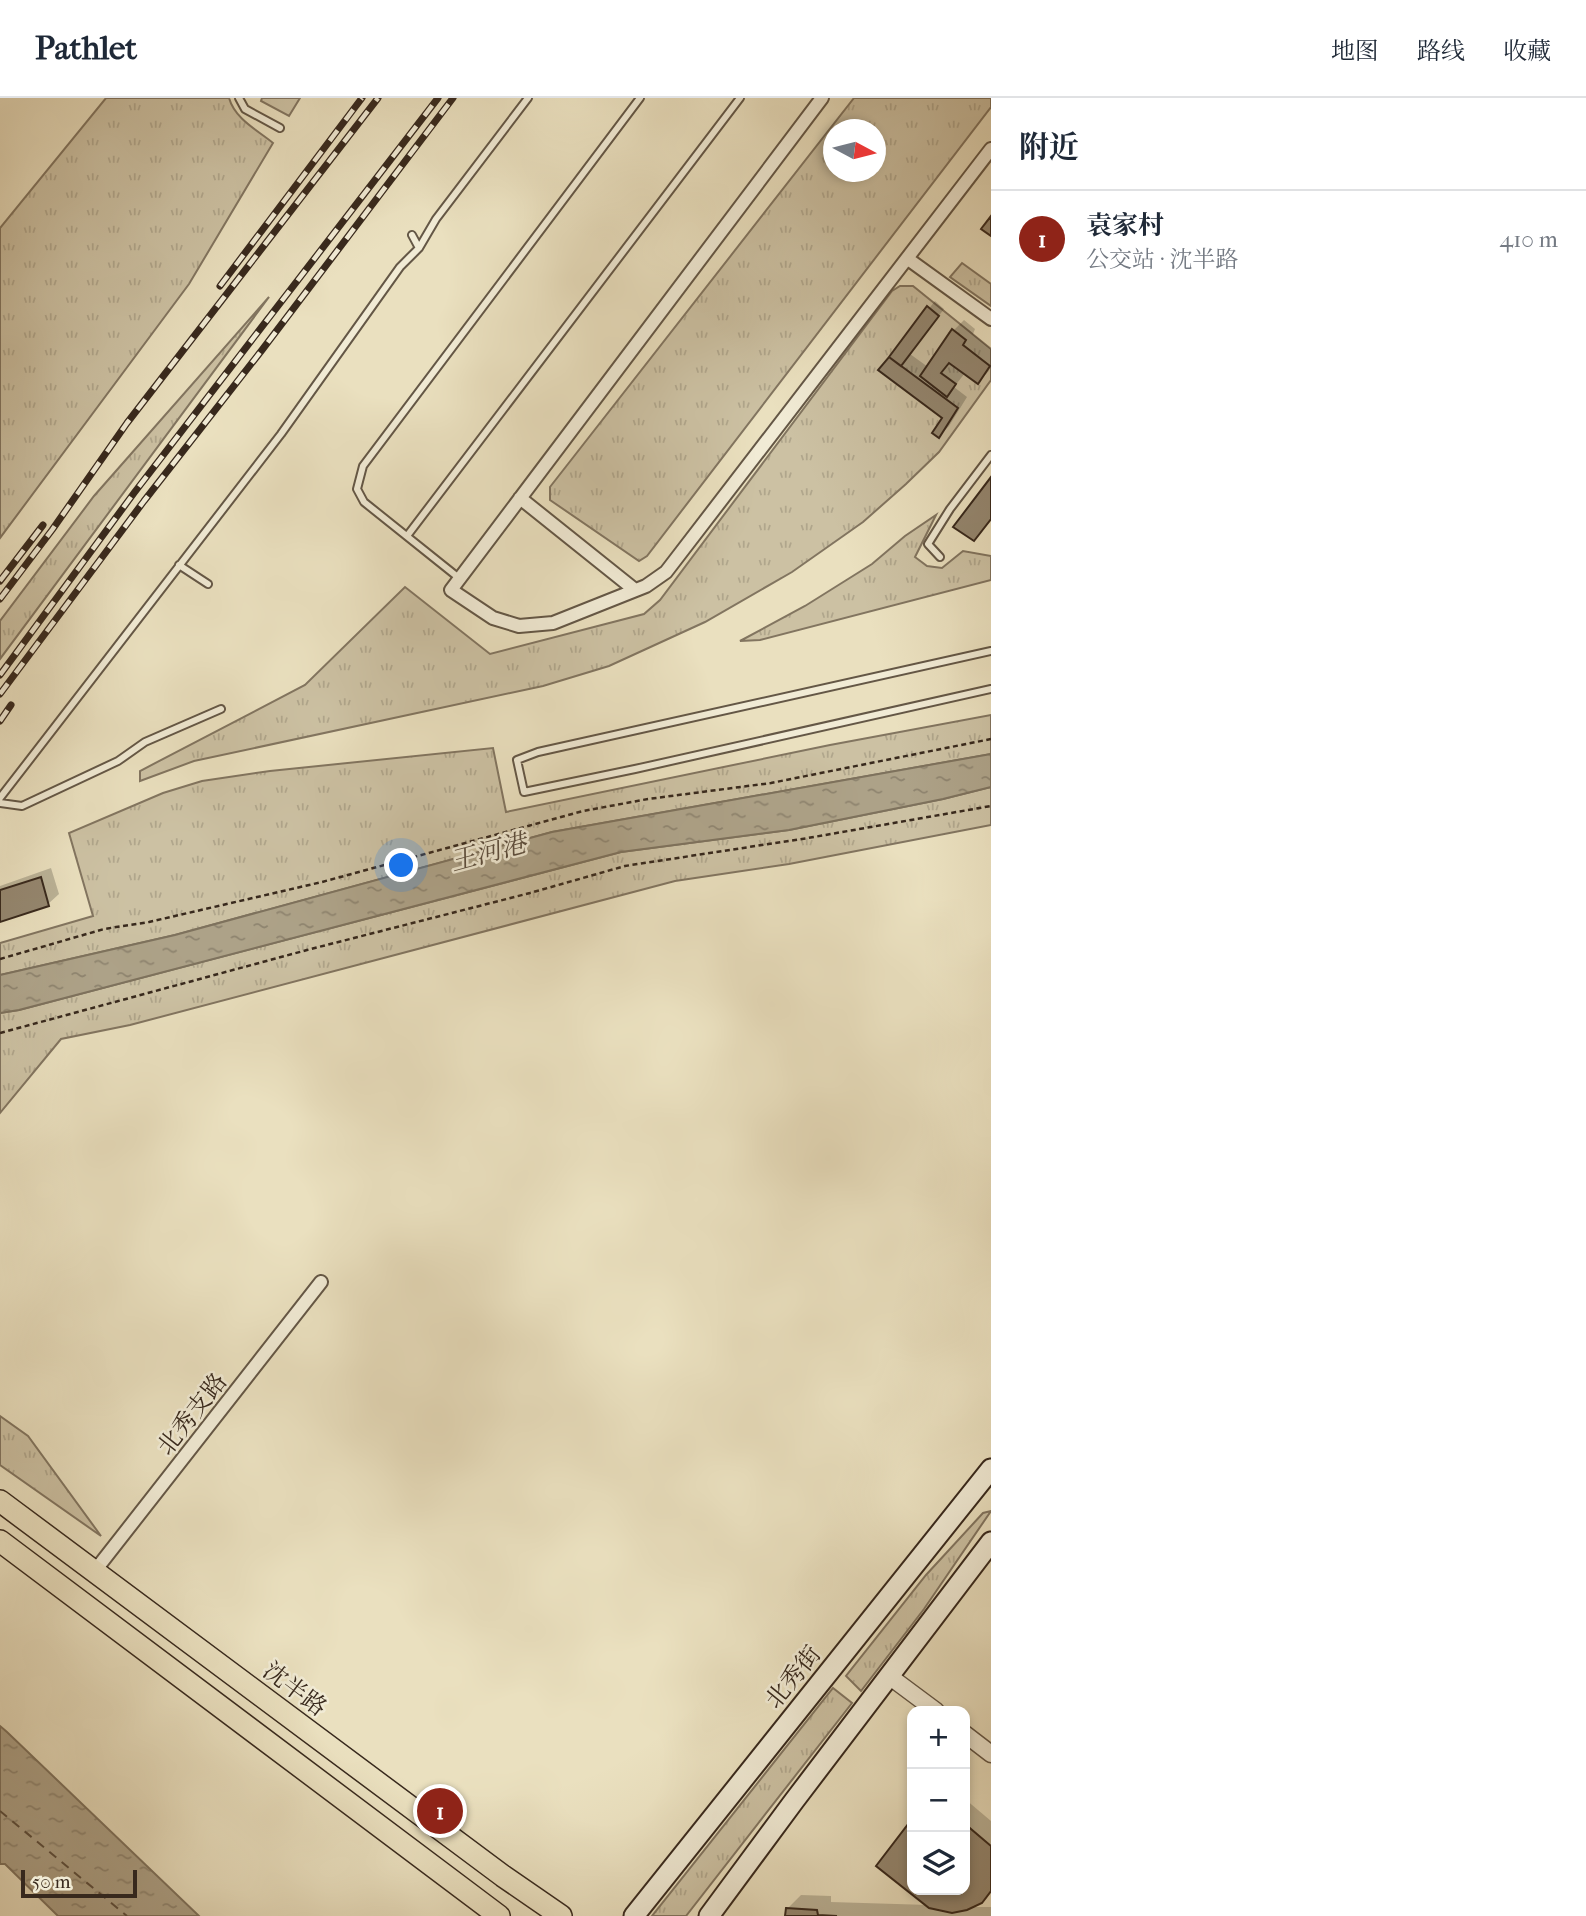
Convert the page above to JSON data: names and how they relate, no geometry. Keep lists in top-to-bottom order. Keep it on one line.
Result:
{"streets":{"main road":["北秀街","沈半路"],"street":["北秀支路"]},"crossings":[["北秀支路","沈半路"]],"water":["王河港"],"scale_bar":"50 m","north":"right","page":{"header":"Pathlet","nav":["地图","路线","收藏"],"heading":"附近","list":[{"mark":"1","name":"袁家村","note":"公交站 · 沈半路","value":"410 m"}],"map_buttons":["+","−"],"pins":"1","scale":"50 m"}}
